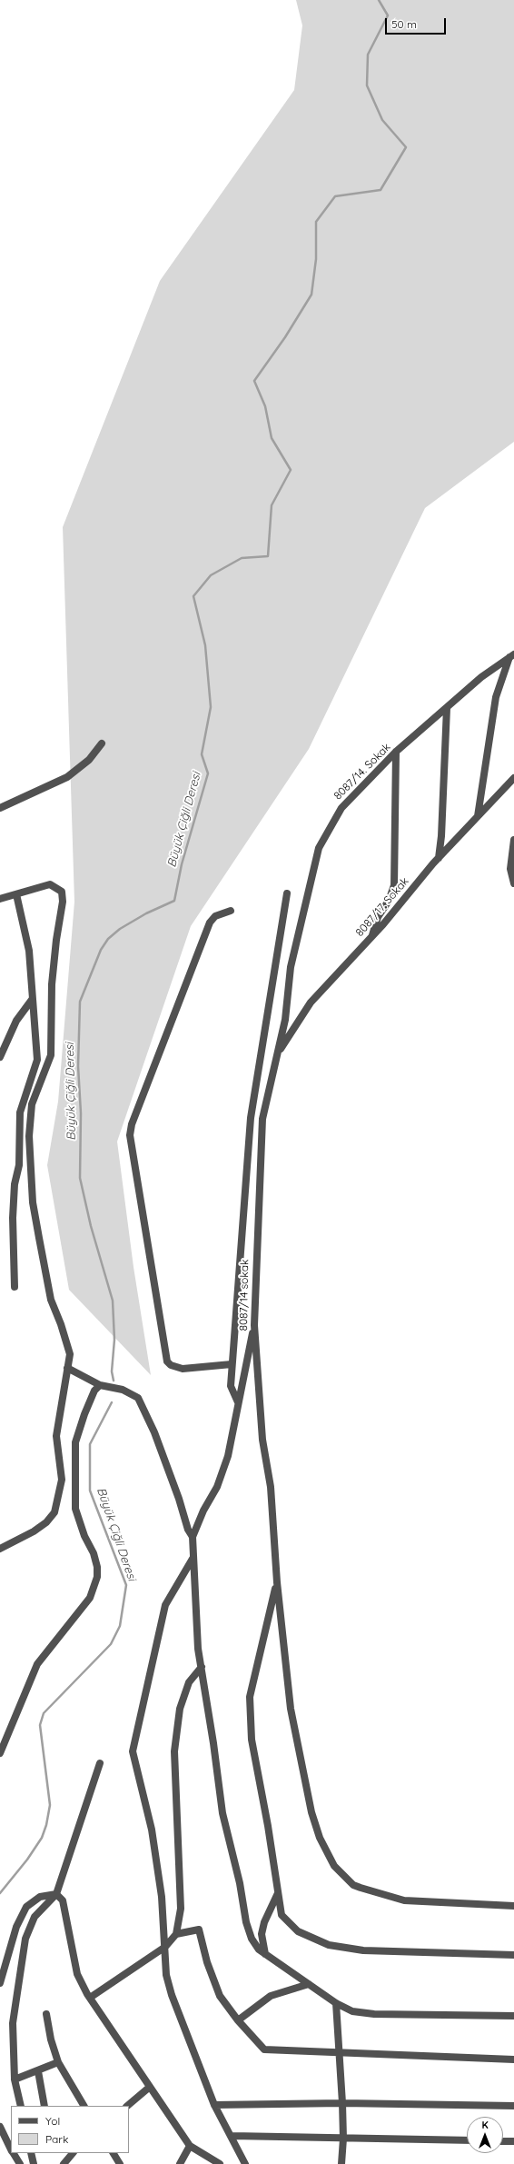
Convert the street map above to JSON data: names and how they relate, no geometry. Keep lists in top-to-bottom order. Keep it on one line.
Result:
{"streets":{"street":["8087/14. Sokak","8087/17. Sokak","8087/14 sokak"]},"crossings":[["8087/14. Sokak","8087/17. Sokak"],["8087/14. Sokak","8087/14 sokak"],["8087/17. Sokak","8087/14 sokak"]],"water":["Büyük Çiğli Deresi"],"legend":["Yol","Park"],"scale_bar":"50 m","north":"top"}
